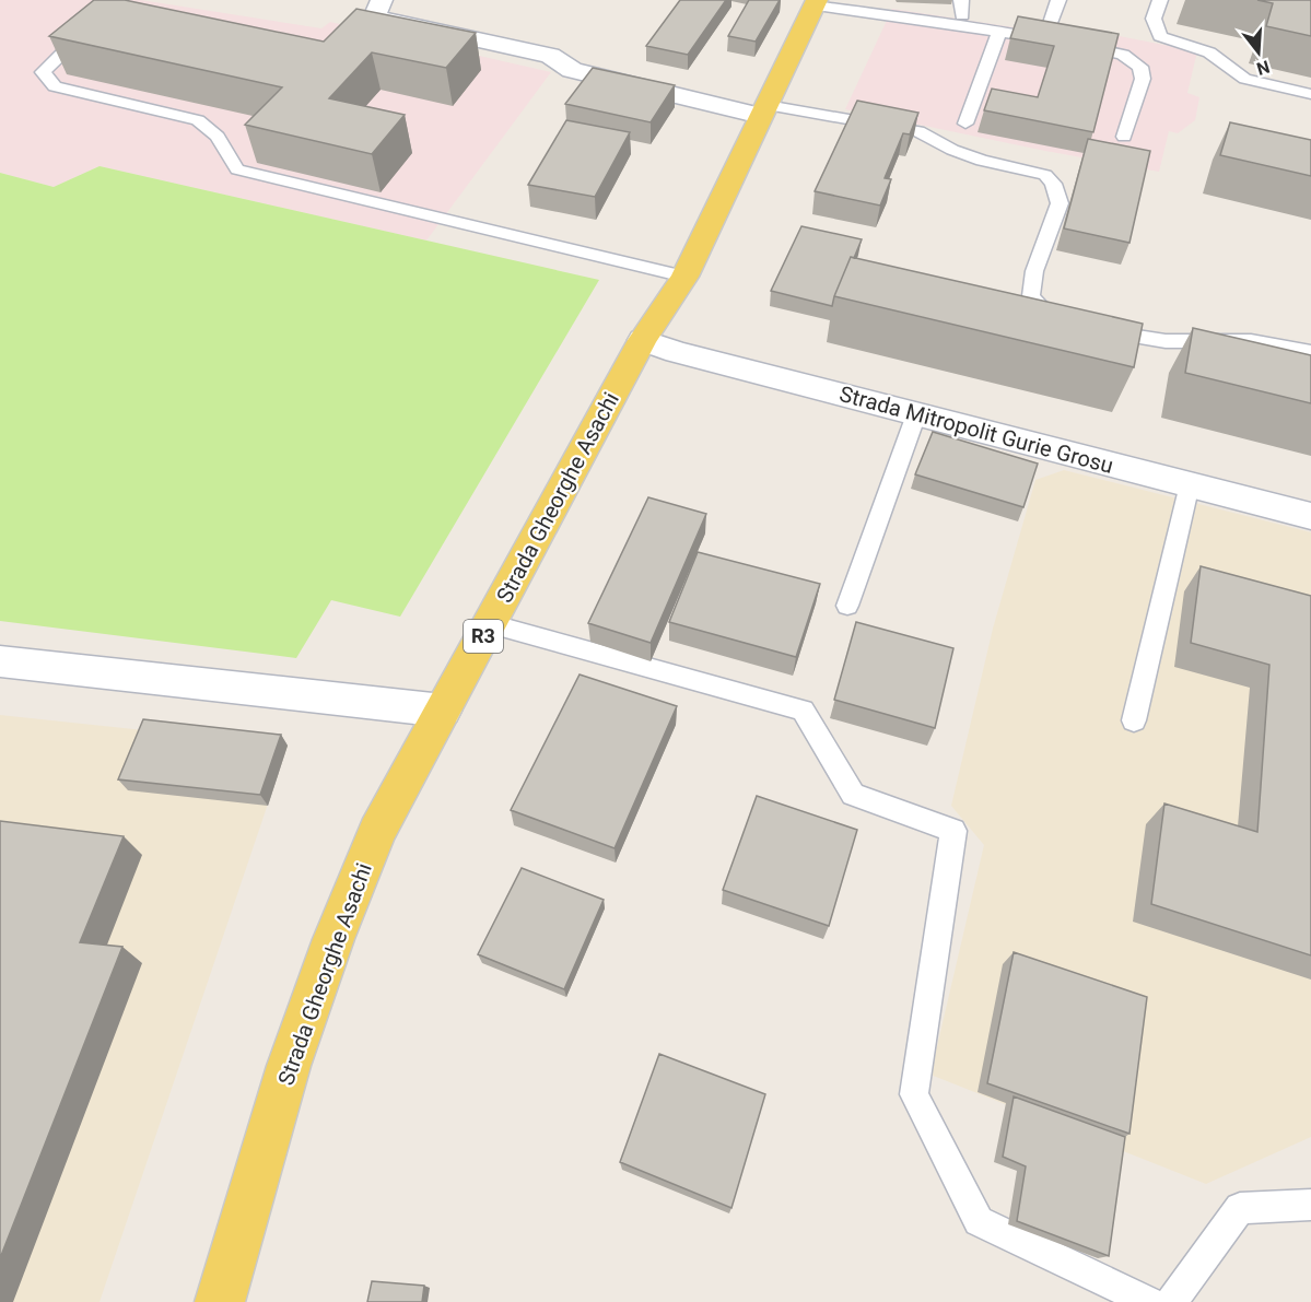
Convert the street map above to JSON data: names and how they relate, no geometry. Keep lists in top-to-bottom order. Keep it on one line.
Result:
{"streets":{"main road":["Strada Gheorghe Asachi","R3"],"street":["Strada Mitropolit Gurie Grosu"]},"crossings":[["Strada Mitropolit Gurie Grosu","Strada Gheorghe Asachi"]],"north":"bottom"}
